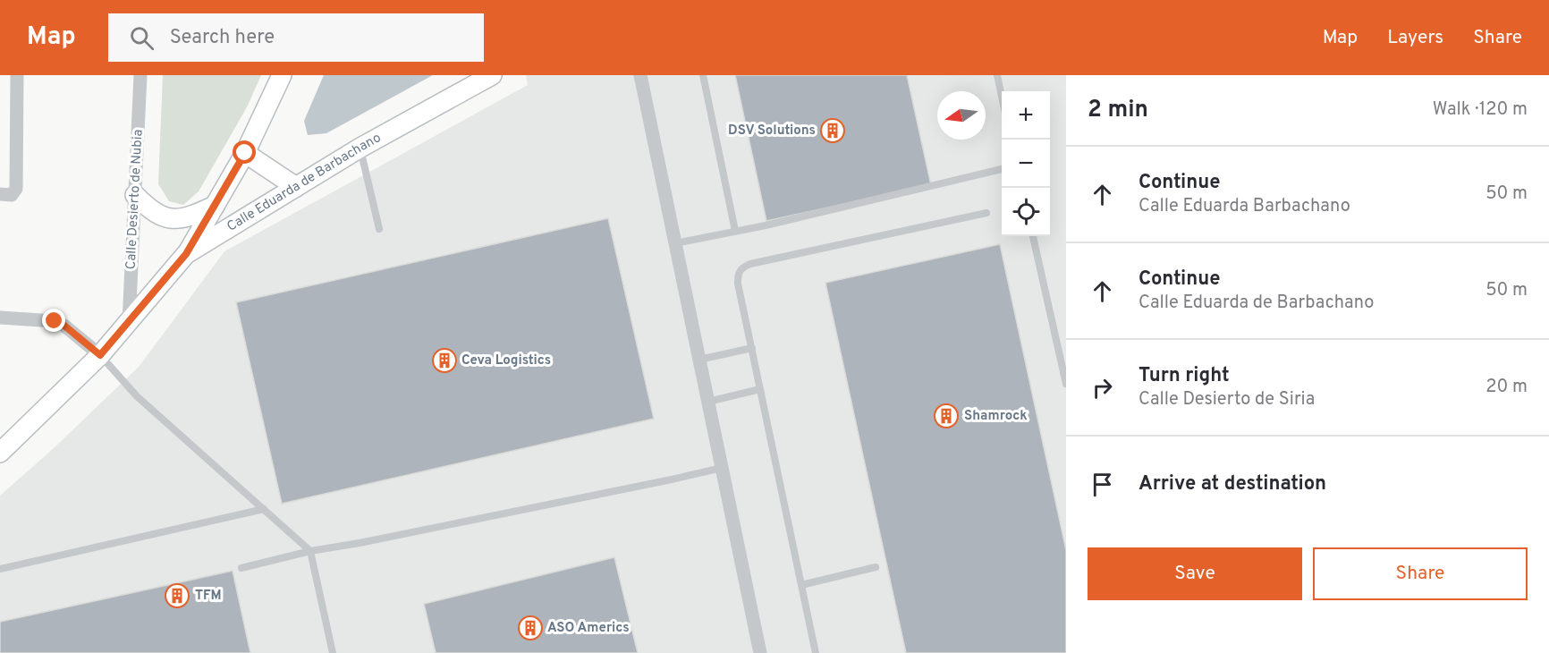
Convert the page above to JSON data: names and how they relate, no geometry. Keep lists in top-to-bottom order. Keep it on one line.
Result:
{"streets":{"street":["Calle Eduarda de Barbachano","Calle Desierto de Nubia"]},"crossings":[["Calle Eduarda de Barbachano","Calle Desierto de Nubia"]],"places":{"building":["DSV Solutions","Ceva Logistics","Shamrock","TFM","ASO Americs"]},"north":"left","page":{"header":"Map","search":"Search here","nav":["Map","Layers","Share"],"heading":["2 min","Walk · 120 m"],"map_buttons":["+","−"],"list":[["Continue","Calle Eduarda Barbachano","50 m"],["Continue","Calle Eduarda de Barbachano","50 m"],["Turn right","Calle Desierto de Siria","20 m"],"Arrive at destination"],"buttons":["Save","Share"]}}
